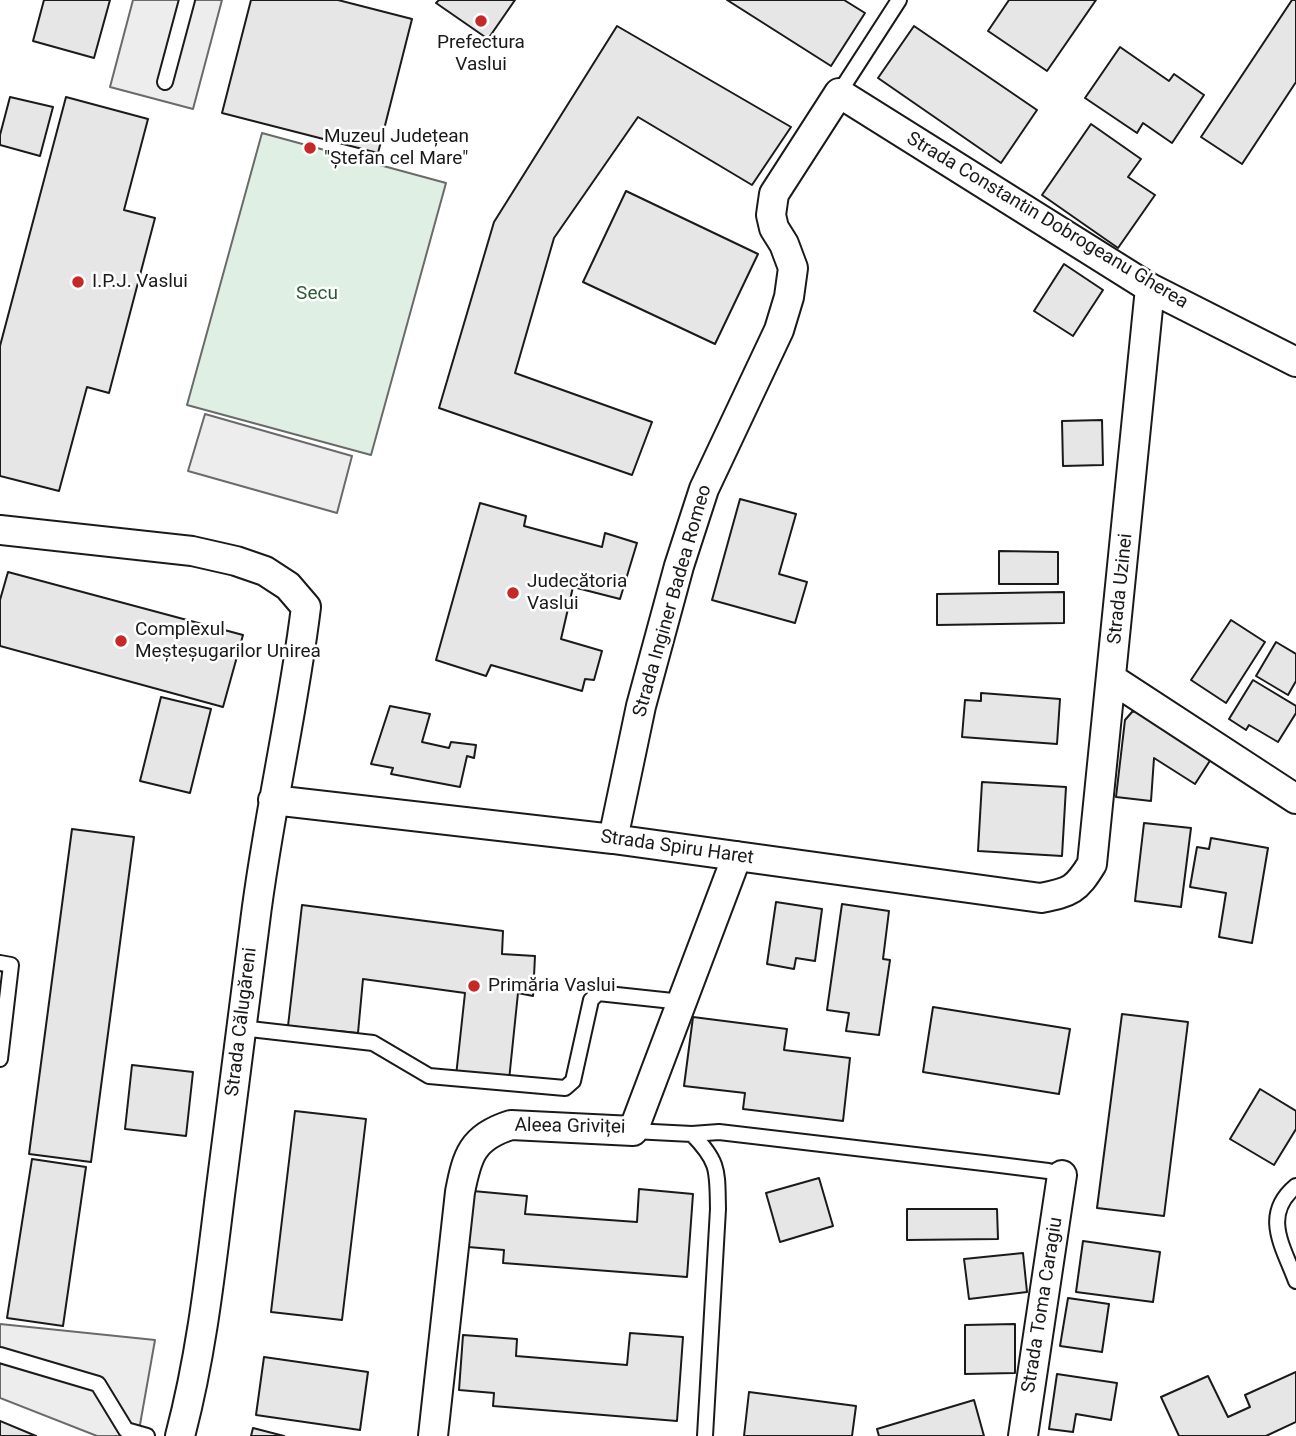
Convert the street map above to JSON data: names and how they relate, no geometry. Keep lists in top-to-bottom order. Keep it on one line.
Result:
{"streets":{"street":["Strada Constantin Dobrogeanu Gherea","Strada Uzinei","Strada Inginer Badea Romeo","Strada Spiru Haret","Strada Călugăreni","Aleea Griviței","Strada Toma Caragiu"]},"crossings":[["Strada Constantin Dobrogeanu Gherea","Strada Uzinei"],["Strada Constantin Dobrogeanu Gherea","Strada Inginer Badea Romeo"],["Strada Uzinei","Strada Spiru Haret"],["Strada Inginer Badea Romeo","Strada Spiru Haret"],["Strada Spiru Haret","Strada Călugăreni"],["Strada Spiru Haret","Aleea Griviței"]],"parks":["Secu"],"places":["Prefectura Vaslui","Muzeul Județean \"Ștefan cel Mare\"","I.P.J. Vaslui","Judecătoria Vaslui","Complexul Meșteșugarilor Unirea","Primăria Vaslui"]}
